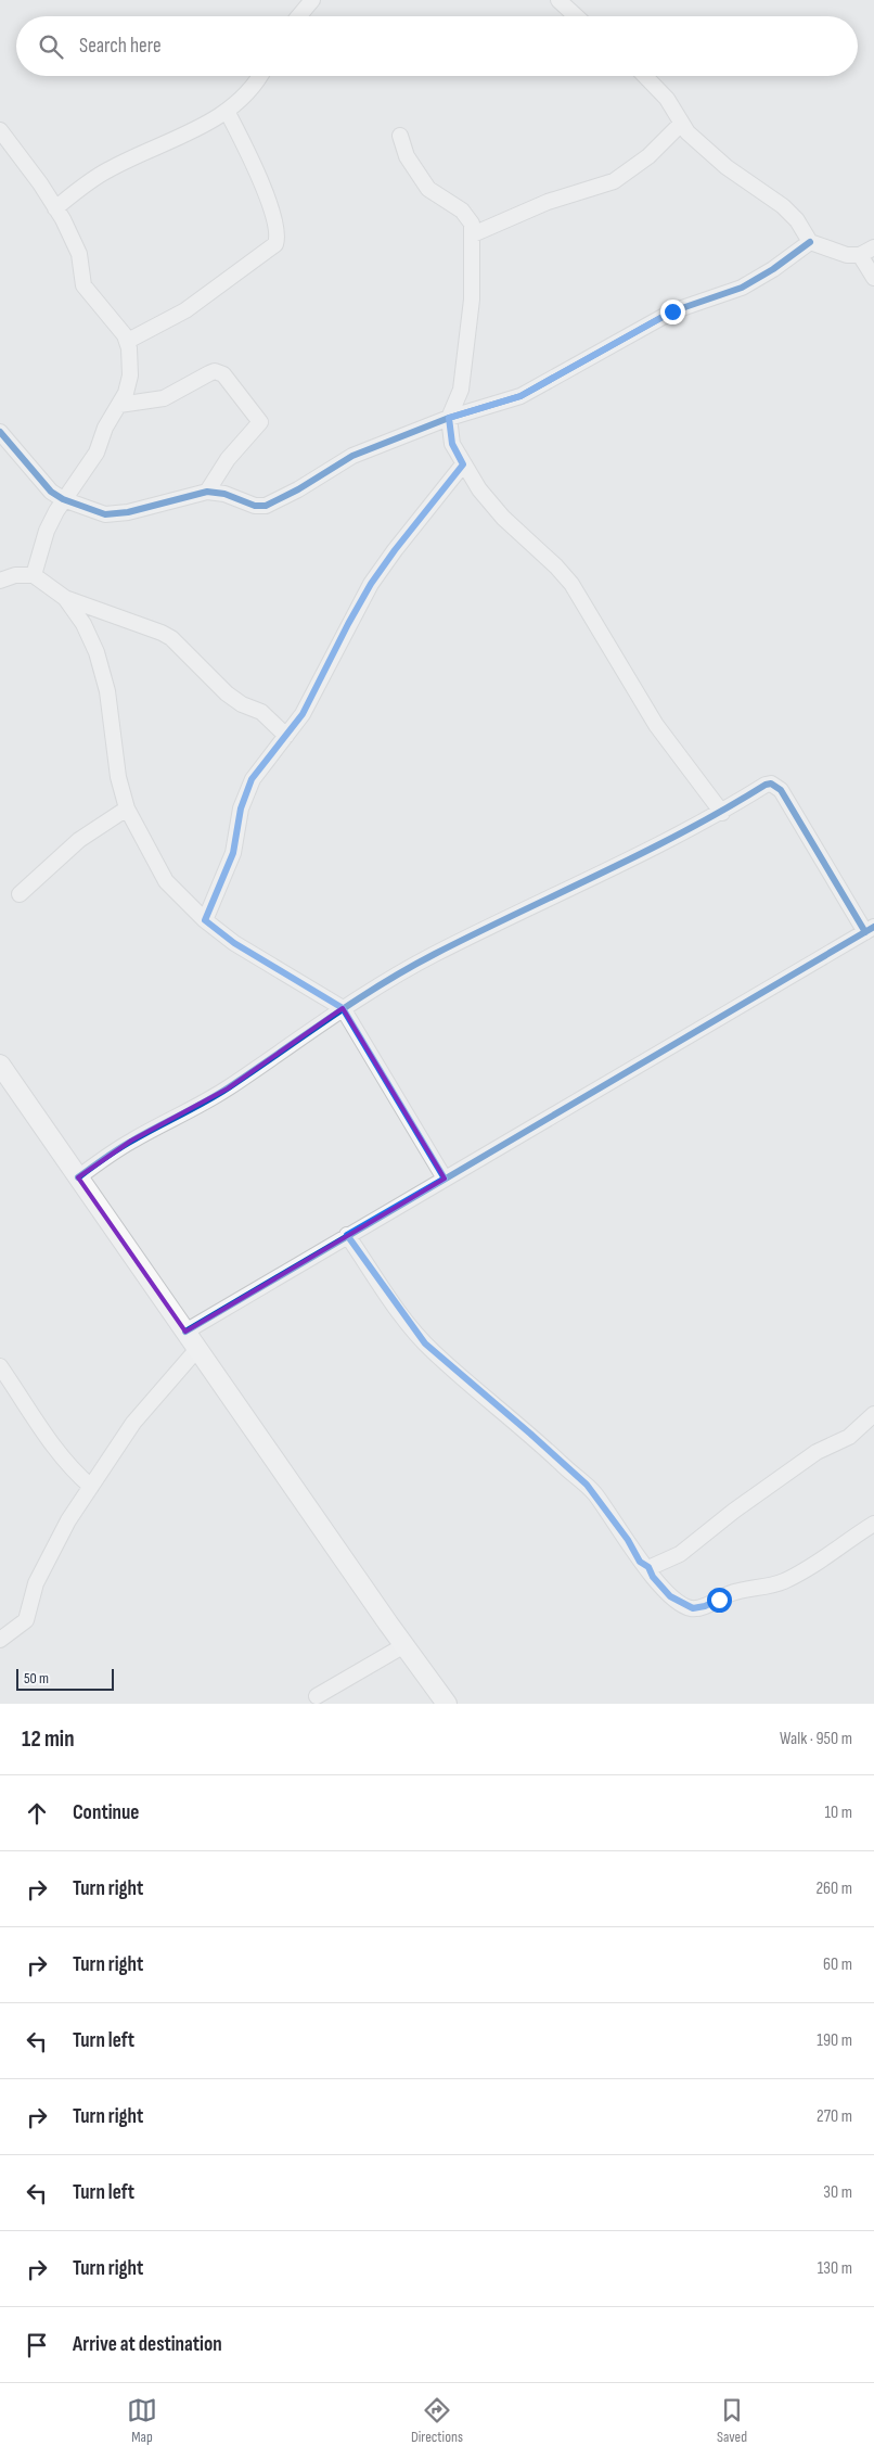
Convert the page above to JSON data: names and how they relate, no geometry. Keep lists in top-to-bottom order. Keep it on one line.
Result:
{"scale_bar":"50 m","page":{"search":"Search here","scale":"50 m","heading":["12 min","Walk · 950 m"],"list":[["Continue","10 m"],["Turn right","260 m"],["Turn right","60 m"],["Turn left","190 m"],["Turn right","270 m"],["Turn left","30 m"],["Turn right","130 m"],"Arrive at destination"],"nav":["Map","Directions","Saved"]}}
